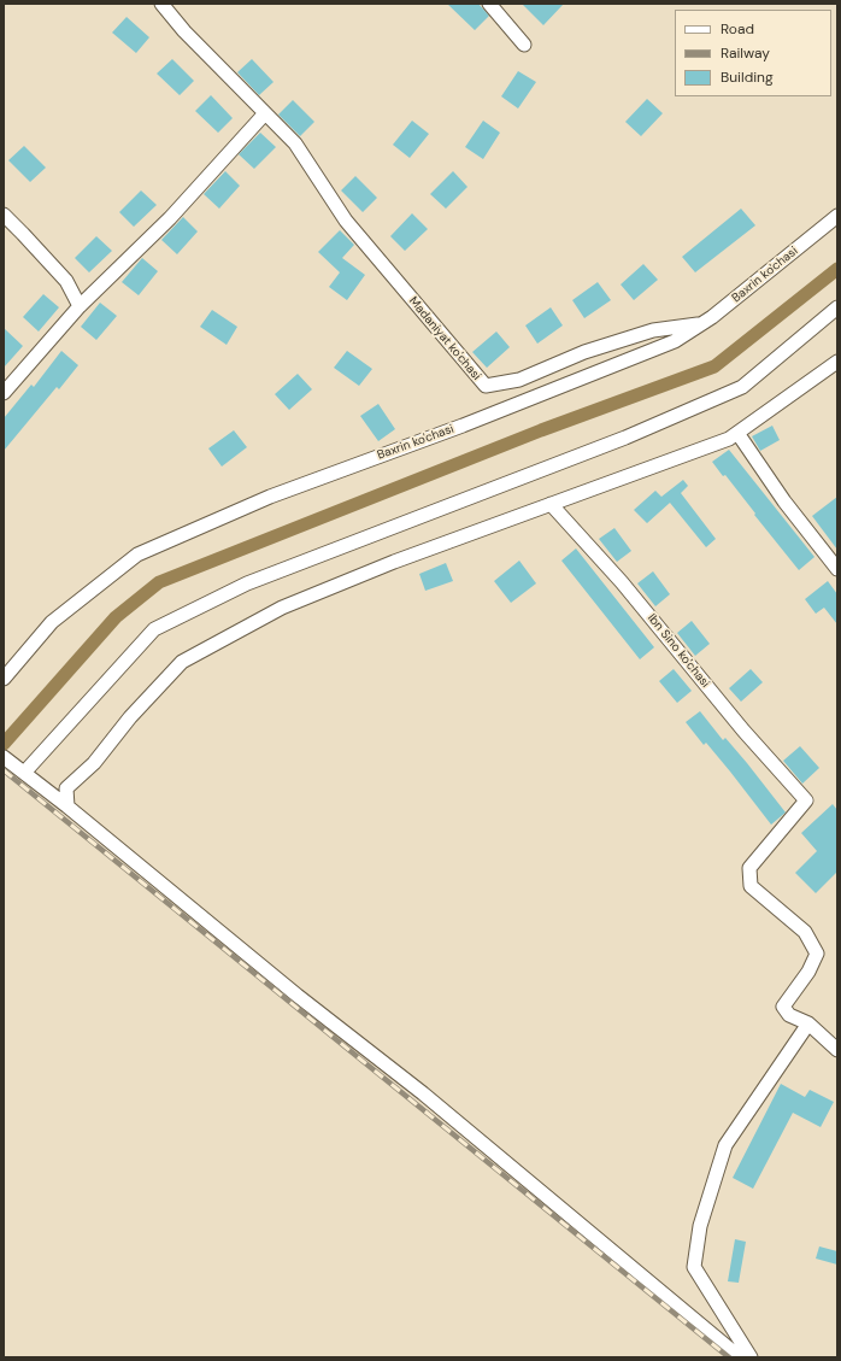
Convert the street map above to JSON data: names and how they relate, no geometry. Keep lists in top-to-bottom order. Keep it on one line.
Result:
{"streets":{"street":["Baxrin ko'chasi","Madaniyat ko'chasi","Ibn Sino ko'chasi"]},"crossings":[["Baxrin ko'chasi","Madaniyat ko'chasi"]],"legend":["Road","Railway","Building"]}
